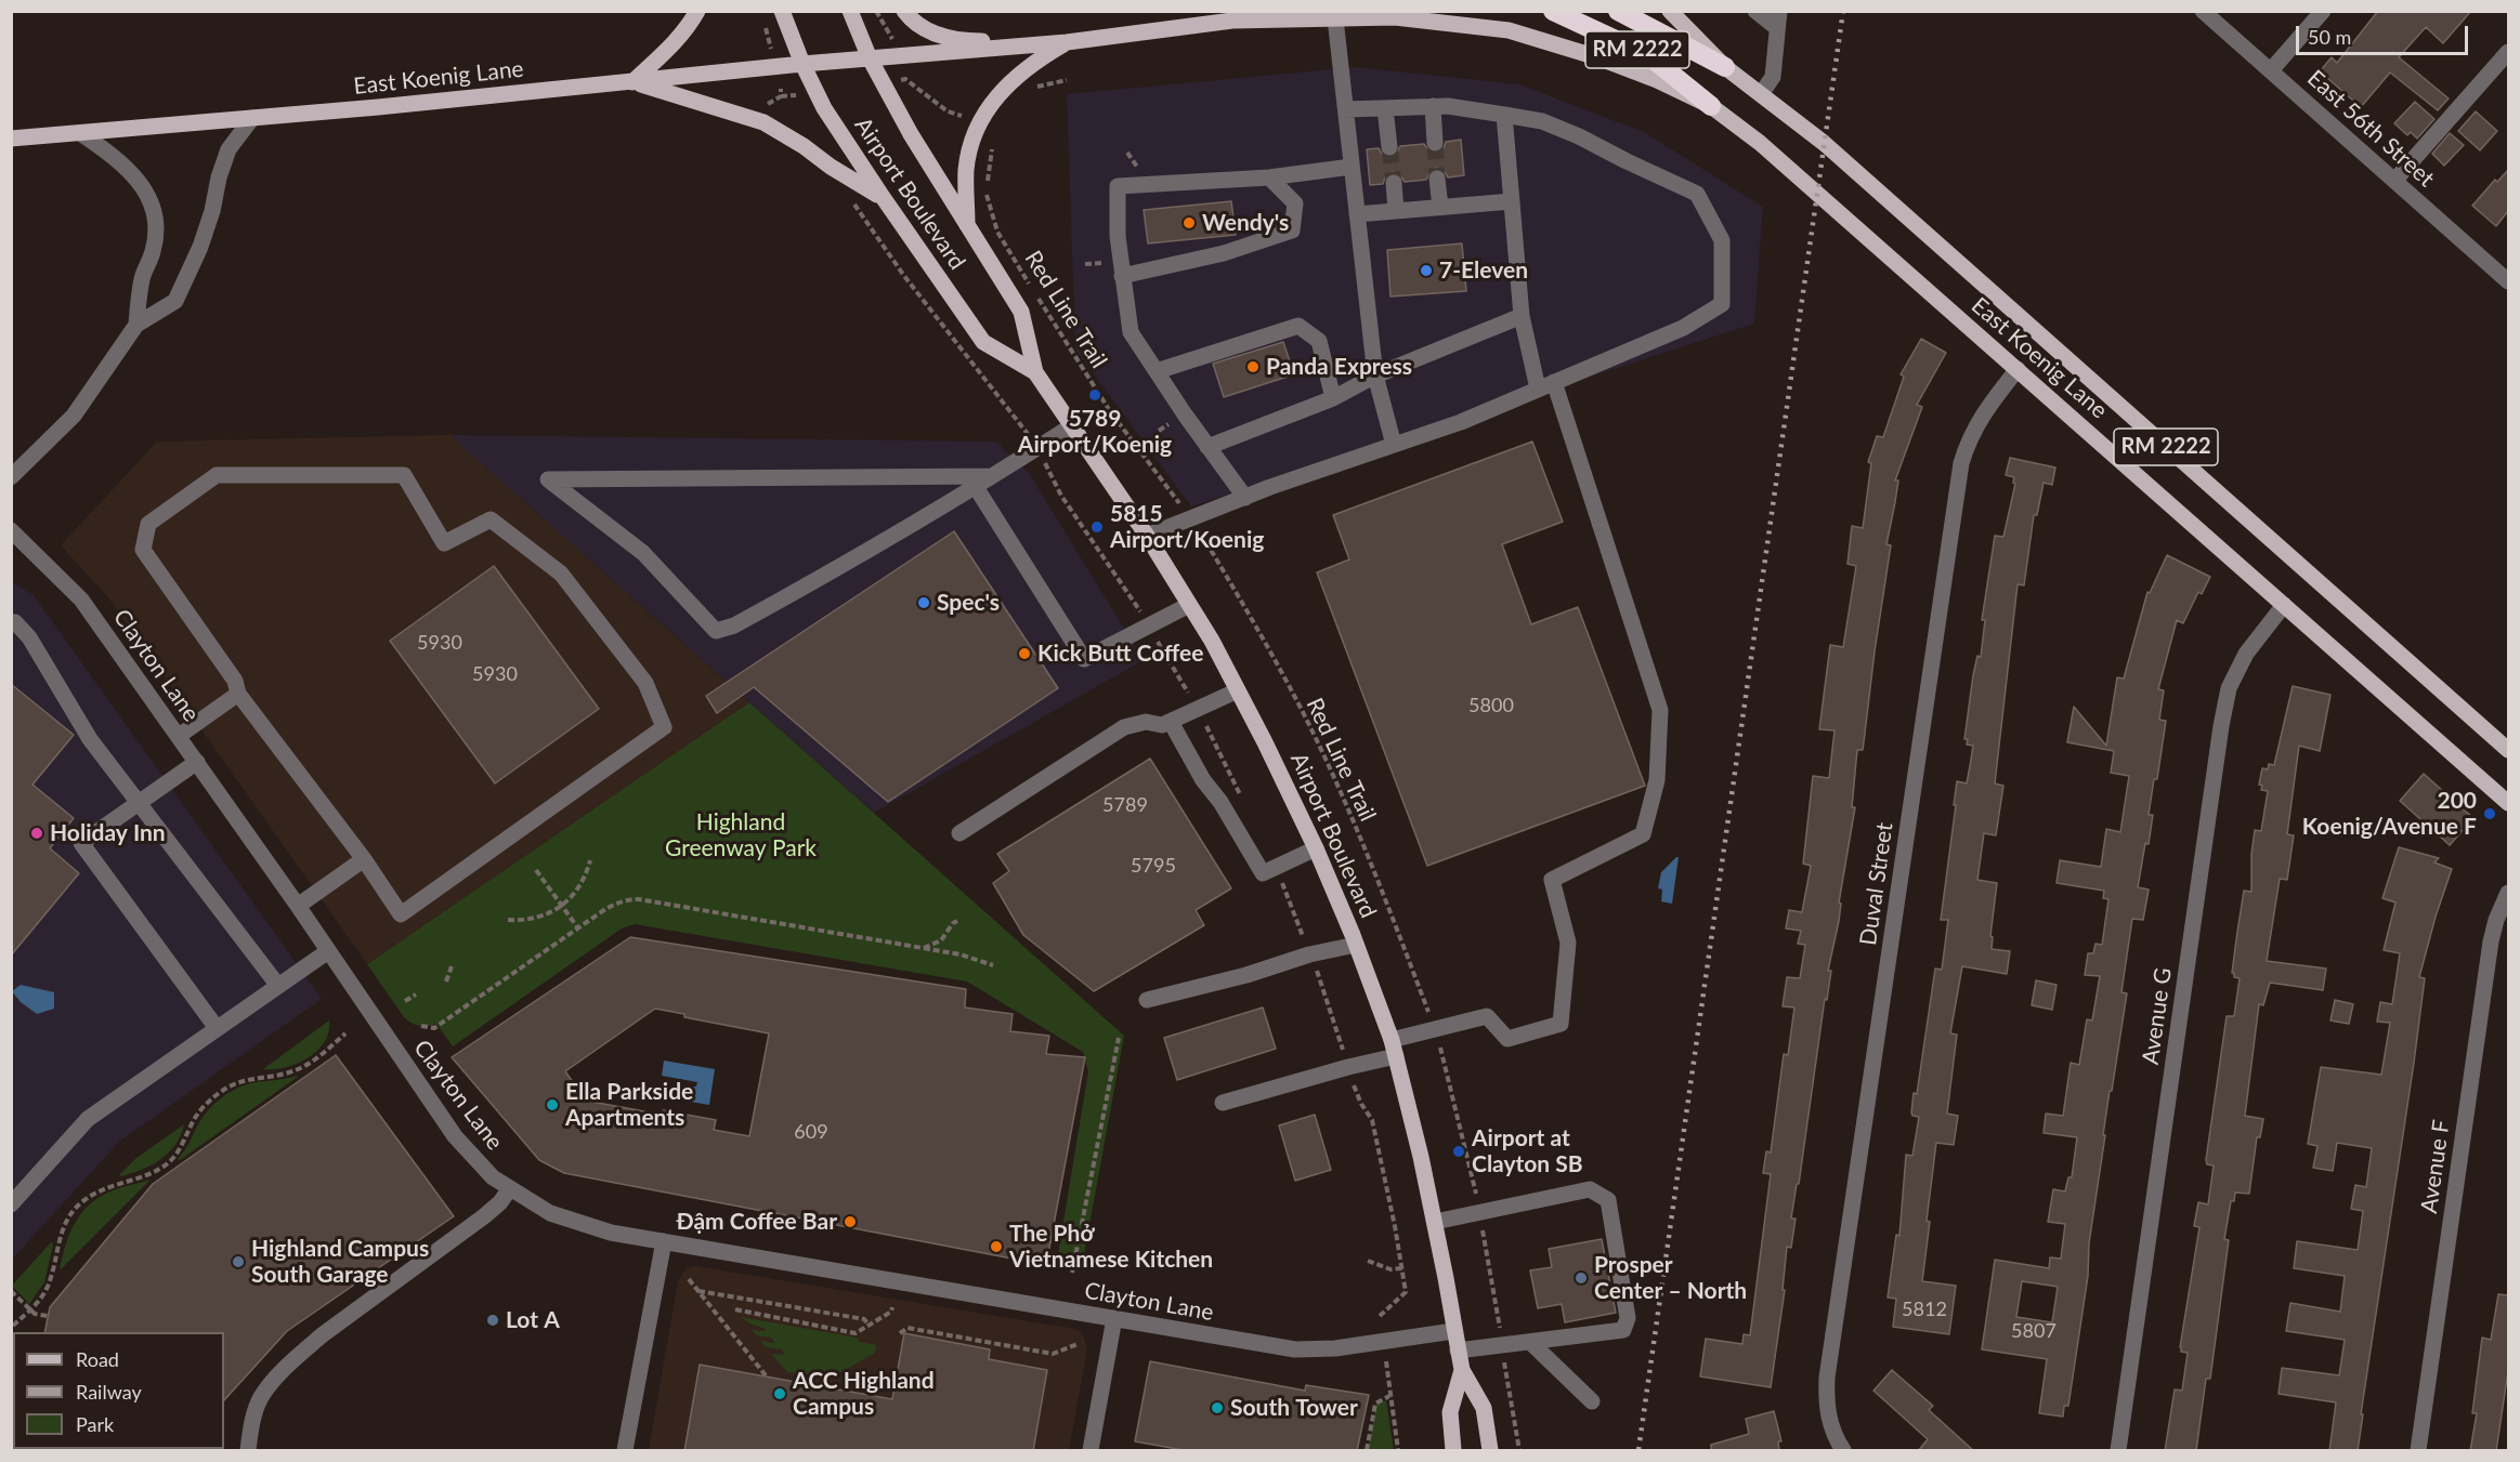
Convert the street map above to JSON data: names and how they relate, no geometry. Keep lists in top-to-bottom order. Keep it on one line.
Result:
{"streets":{"highway":["RM 2222"],"main road":["East Koenig Lane","Airport Boulevard"],"street":["East 56th Street","Clayton Lane","Duval Street","Avenue G","Avenue F"],"path":["Red Line Trail"]},"crossings":[["RM 2222","East Koenig Lane"],["East Koenig Lane","Airport Boulevard"],["East Koenig Lane","Duval Street"],["East Koenig Lane","Avenue G"],["Airport Boulevard","Clayton Lane"]],"parks":["Highland Greenway Park"],"places":["Wendy's","7-Eleven","Panda Express","5789 Airport/Koenig","5815 Airport/Koenig","Spec's","Kick Butt Coffee","200 Koenig/Avenue F","Holiday Inn","Ella Parkside Apartments","Airport at Clayton SB","Đậm Coffee Bar","The Phở Vietnamese Kitchen","Highland Campus South Garage","Prosper Center – North","Lot A","ACC Highland Campus","South Tower"],"house_numbers":["5930","5930","5800","5789","5795","609","5812","5807"],"legend":["Road","Railway","Park"],"scale_bar":"50 m"}
